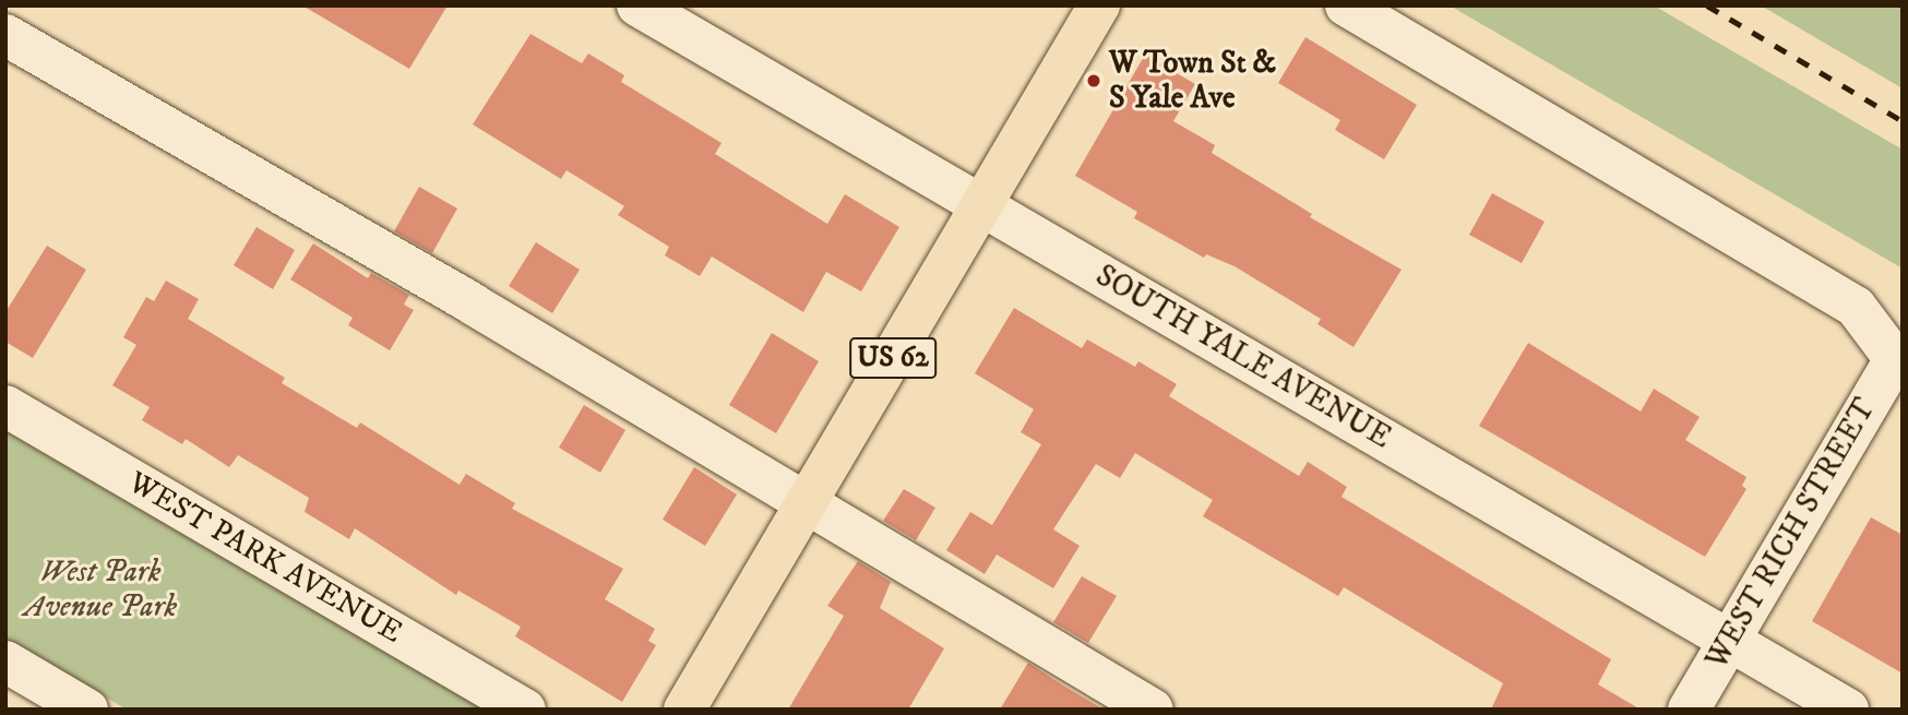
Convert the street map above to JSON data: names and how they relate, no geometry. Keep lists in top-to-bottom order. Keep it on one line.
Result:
{"streets":{"main road":["US 62"],"street":["SOUTH YALE AVENUE","WEST RICH STREET","WEST PARK AVENUE"]},"crossings":[["SOUTH YALE AVENUE","US 62"],["SOUTH YALE AVENUE","WEST RICH STREET"]],"parks":["West Park Avenue Park"],"places":["W Town St & S Yale Ave"]}
